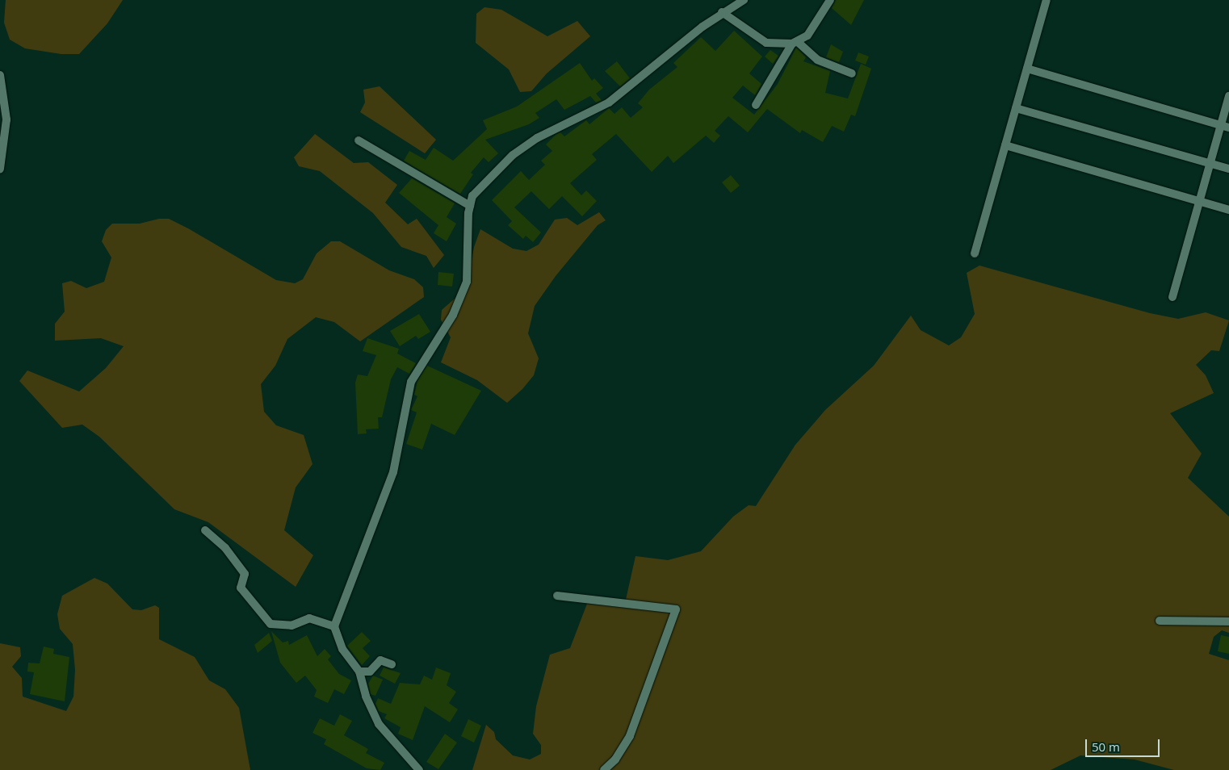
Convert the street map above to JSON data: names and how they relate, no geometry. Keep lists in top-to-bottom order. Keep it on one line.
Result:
{"scale_bar":"50 m"}
